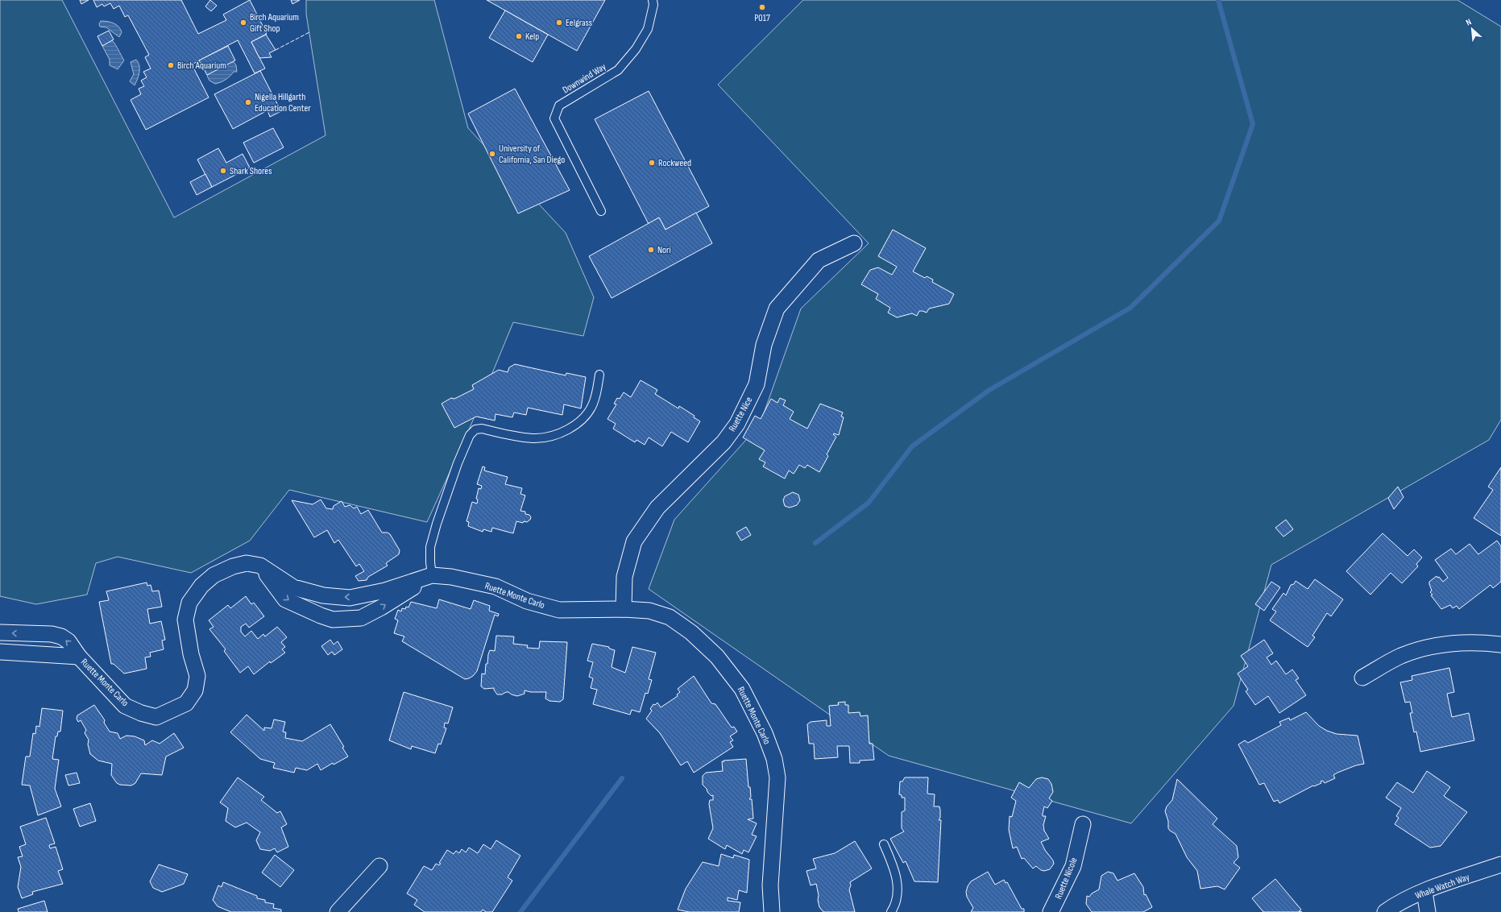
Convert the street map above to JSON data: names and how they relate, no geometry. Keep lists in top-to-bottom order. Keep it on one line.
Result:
{"streets":{"street":["Ruette Nice","Ruette Monte Carlo","Ruette Nicole","Whale Watch Way"],"lane":["Downwind Way"]},"crossings":[["Ruette Nice","Ruette Monte Carlo"]],"places":["P017","Birch Aquarium Gift Shop","Eelgrass","Kelp","Birch Aquarium","Nigella Hillgarth Education Center","University of California, San Diego","Rockweed","Shark Shores","Nori"],"north":"top left"}
